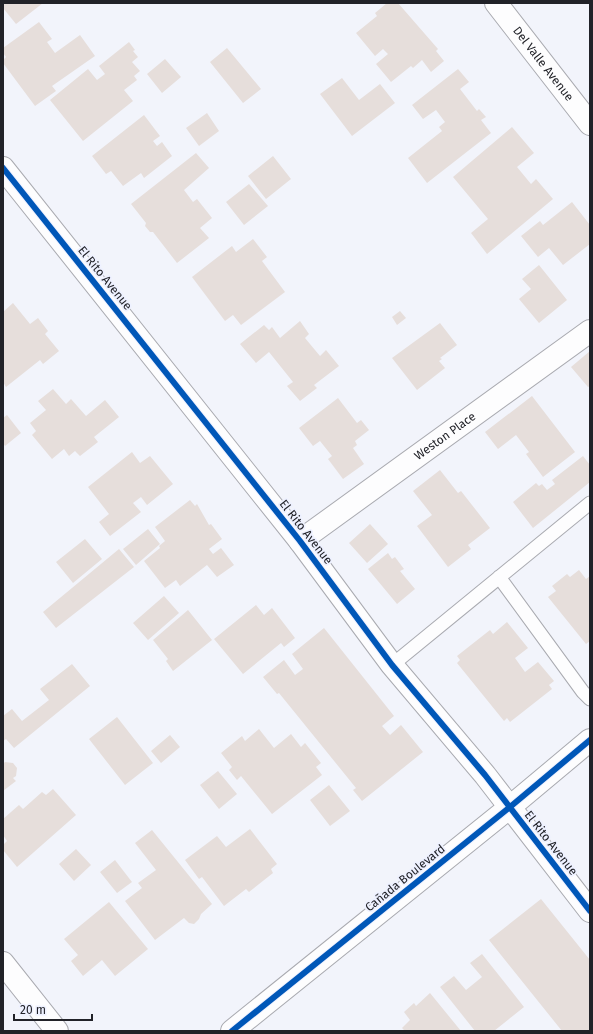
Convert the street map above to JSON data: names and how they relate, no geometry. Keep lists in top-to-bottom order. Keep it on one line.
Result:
{"streets":{"street":["Del Valle Avenue","El Rito Avenue","Weston Place","Cañada Boulevard"]},"crossings":[["El Rito Avenue","Weston Place"],["El Rito Avenue","Cañada Boulevard"]],"scale_bar":"20 m"}
